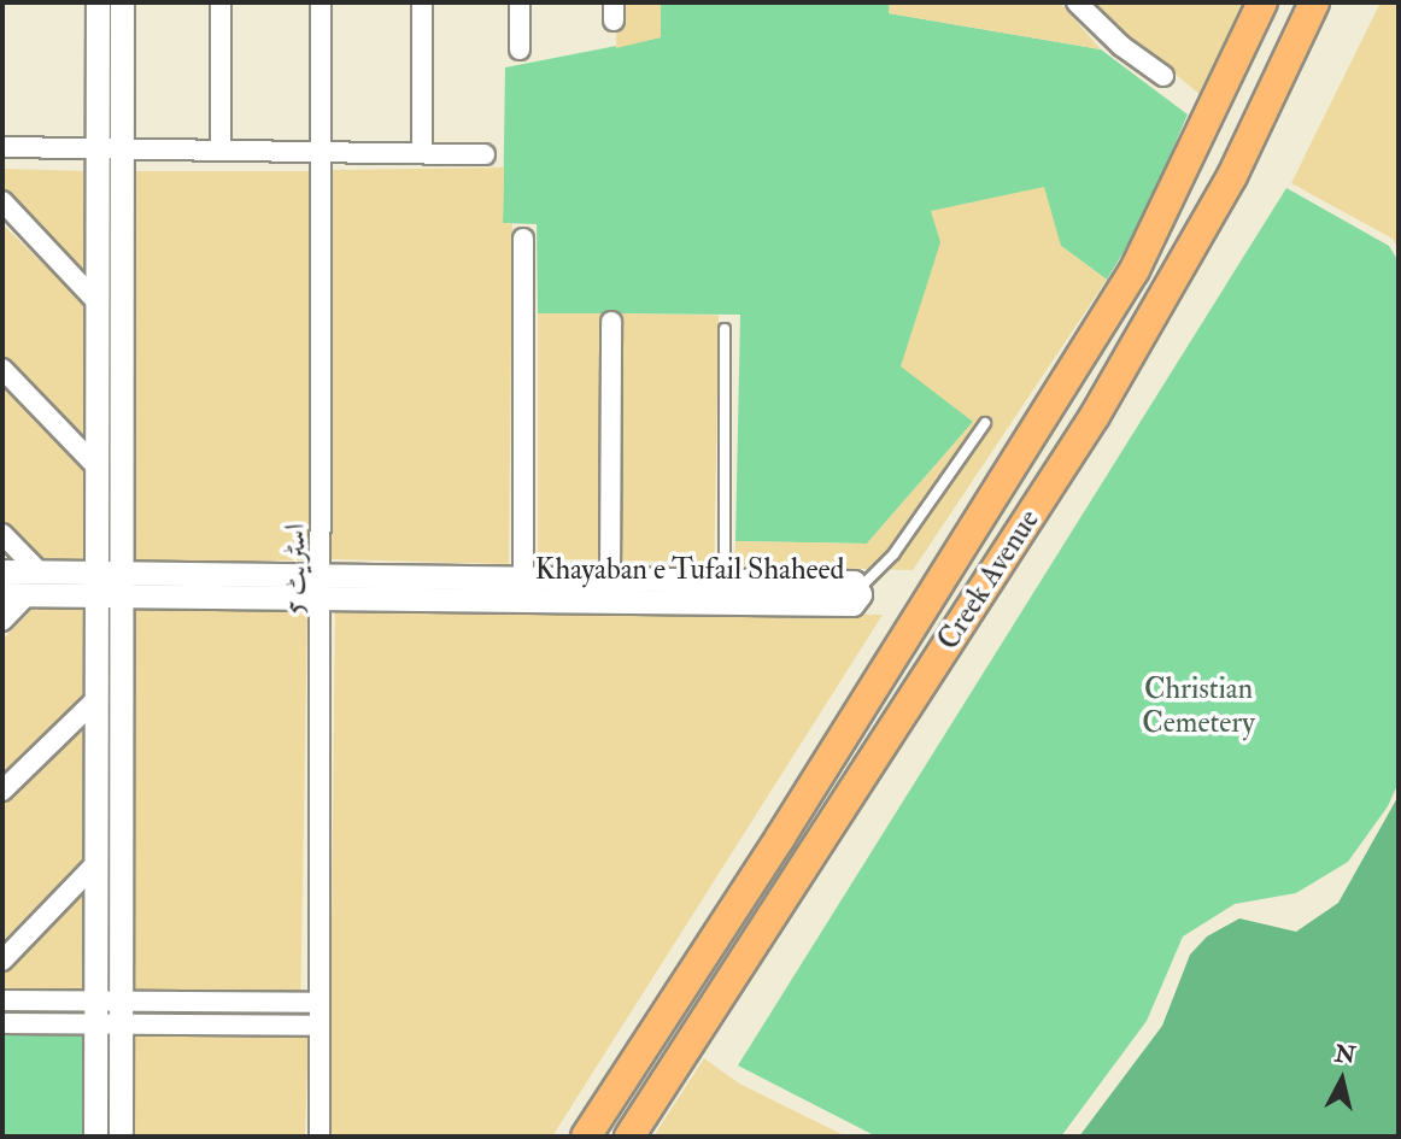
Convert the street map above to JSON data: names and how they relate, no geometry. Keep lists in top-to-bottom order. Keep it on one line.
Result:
{"streets":{"main road":["Creek Avenue"],"street":["اسٹریٹ 5","Khayaban e Tufail Shaheed"]},"crossings":[["اسٹریٹ 5","Khayaban e Tufail Shaheed"]],"parks":["Christian Cemetery"],"north":"top"}
